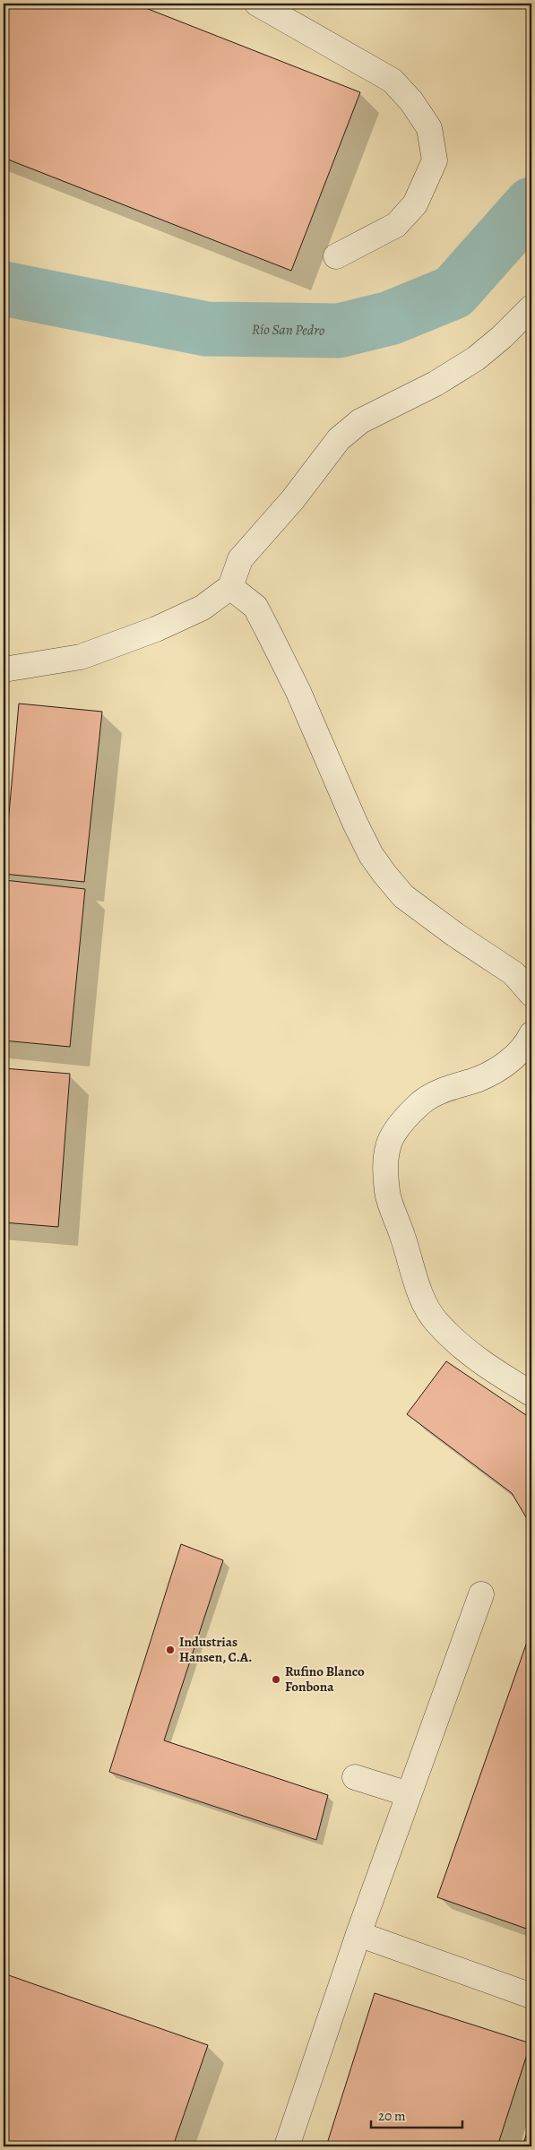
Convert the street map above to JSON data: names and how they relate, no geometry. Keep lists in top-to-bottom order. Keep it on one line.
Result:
{"water":["Río San Pedro"],"places":["Industrias Hansen, C.A.","Rufino Blanco Fonbona"],"scale_bar":"20 m"}
